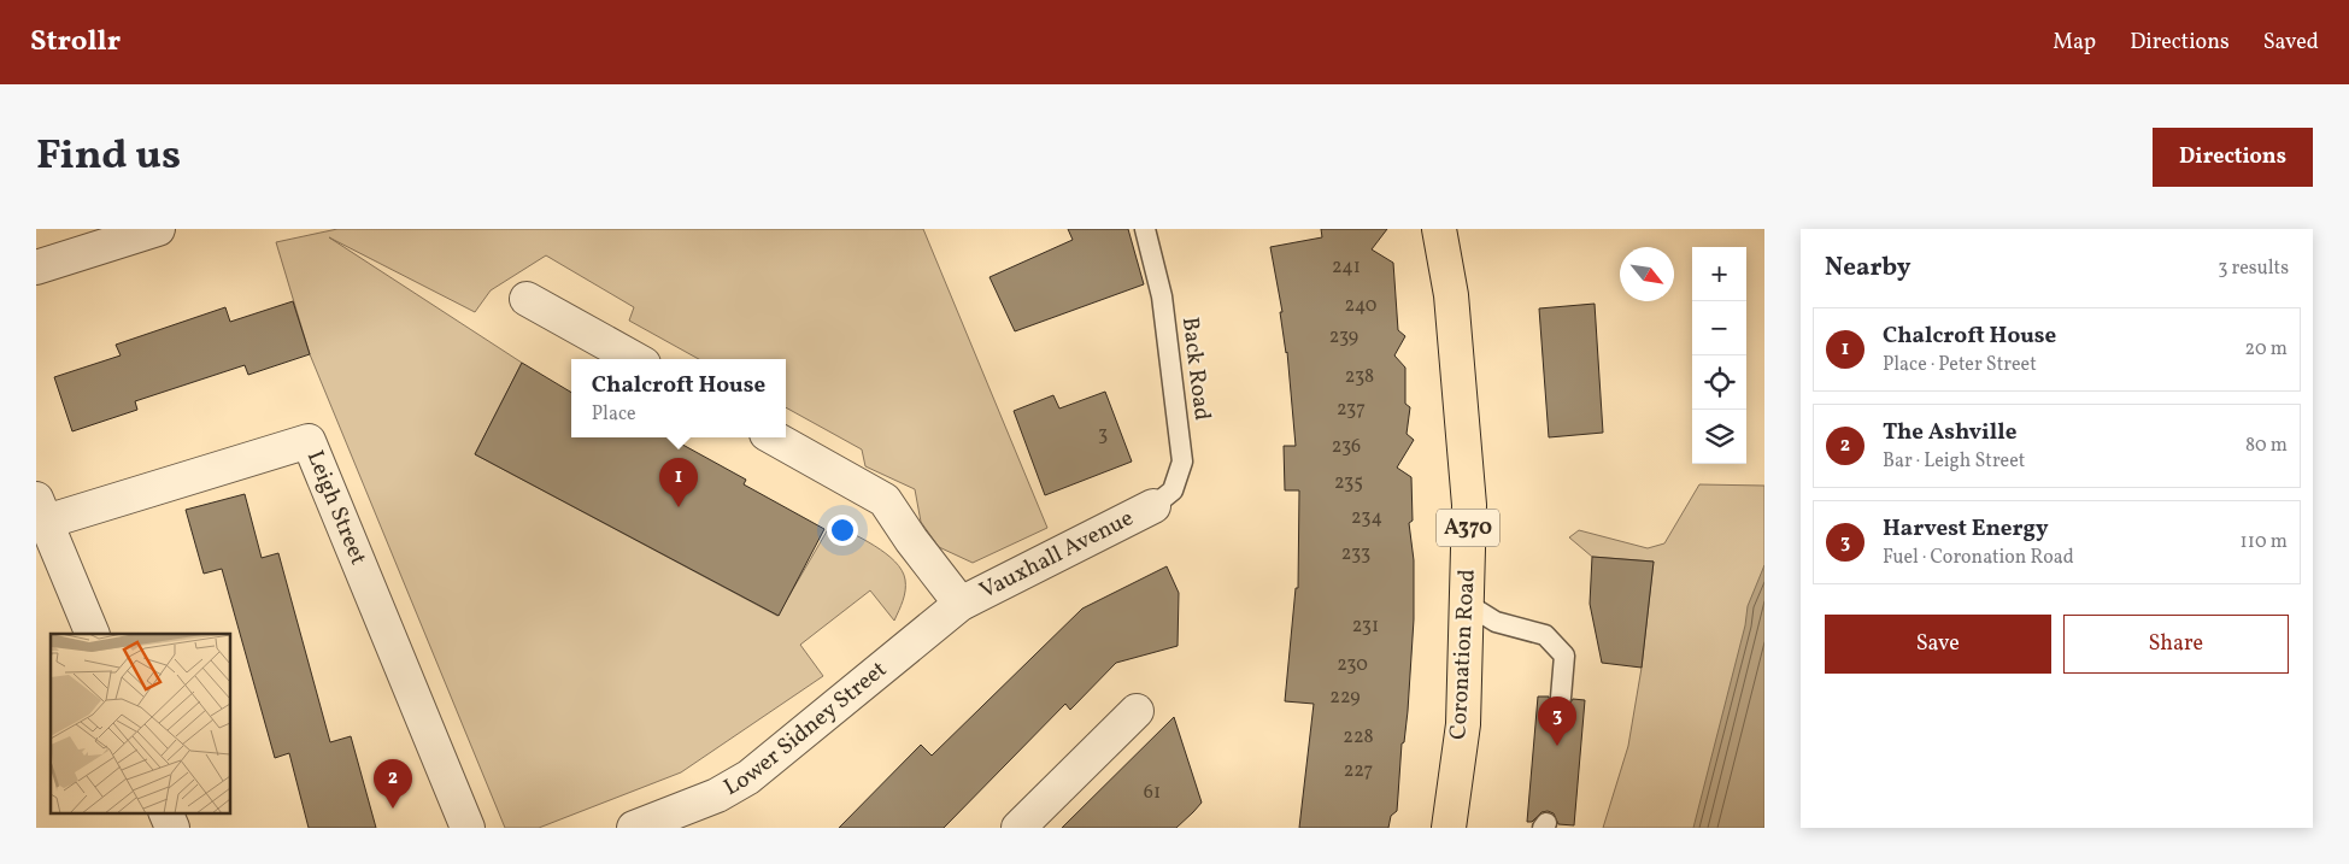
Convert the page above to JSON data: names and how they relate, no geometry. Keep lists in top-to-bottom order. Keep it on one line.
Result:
{"streets":{"highway":["A370","Coronation Road"],"street":["Leigh Street","Vauxhall Avenue","Lower Sidney Street"],"lane":["Back Road"]},"crossings":[["Back Road","Vauxhall Avenue"],["Vauxhall Avenue","Lower Sidney Street"]],"house_numbers":["241","240","239","238","237","3","236","235","234","233","231","230","229","228","227","61"],"north":"bottom right","page":{"header":"Strollr","nav":["Map","Directions","Saved"],"title":"Find us","buttons":["Directions",["Save","Share"]],"heading":["Nearby","3 results"],"map_buttons":["+","−"],"list":[{"mark":"1","name":"Chalcroft House","note":"Place · Peter Street","value":"20 m"},{"mark":"2","name":"The Ashville","note":"Bar · Leigh Street","value":"80 m"},{"mark":"3","name":"Harvest Energy","note":"Fuel · Coronation Road","value":"110 m"}],"popup":["Chalcroft House","Place"],"pins":["1","3","2"]}}
